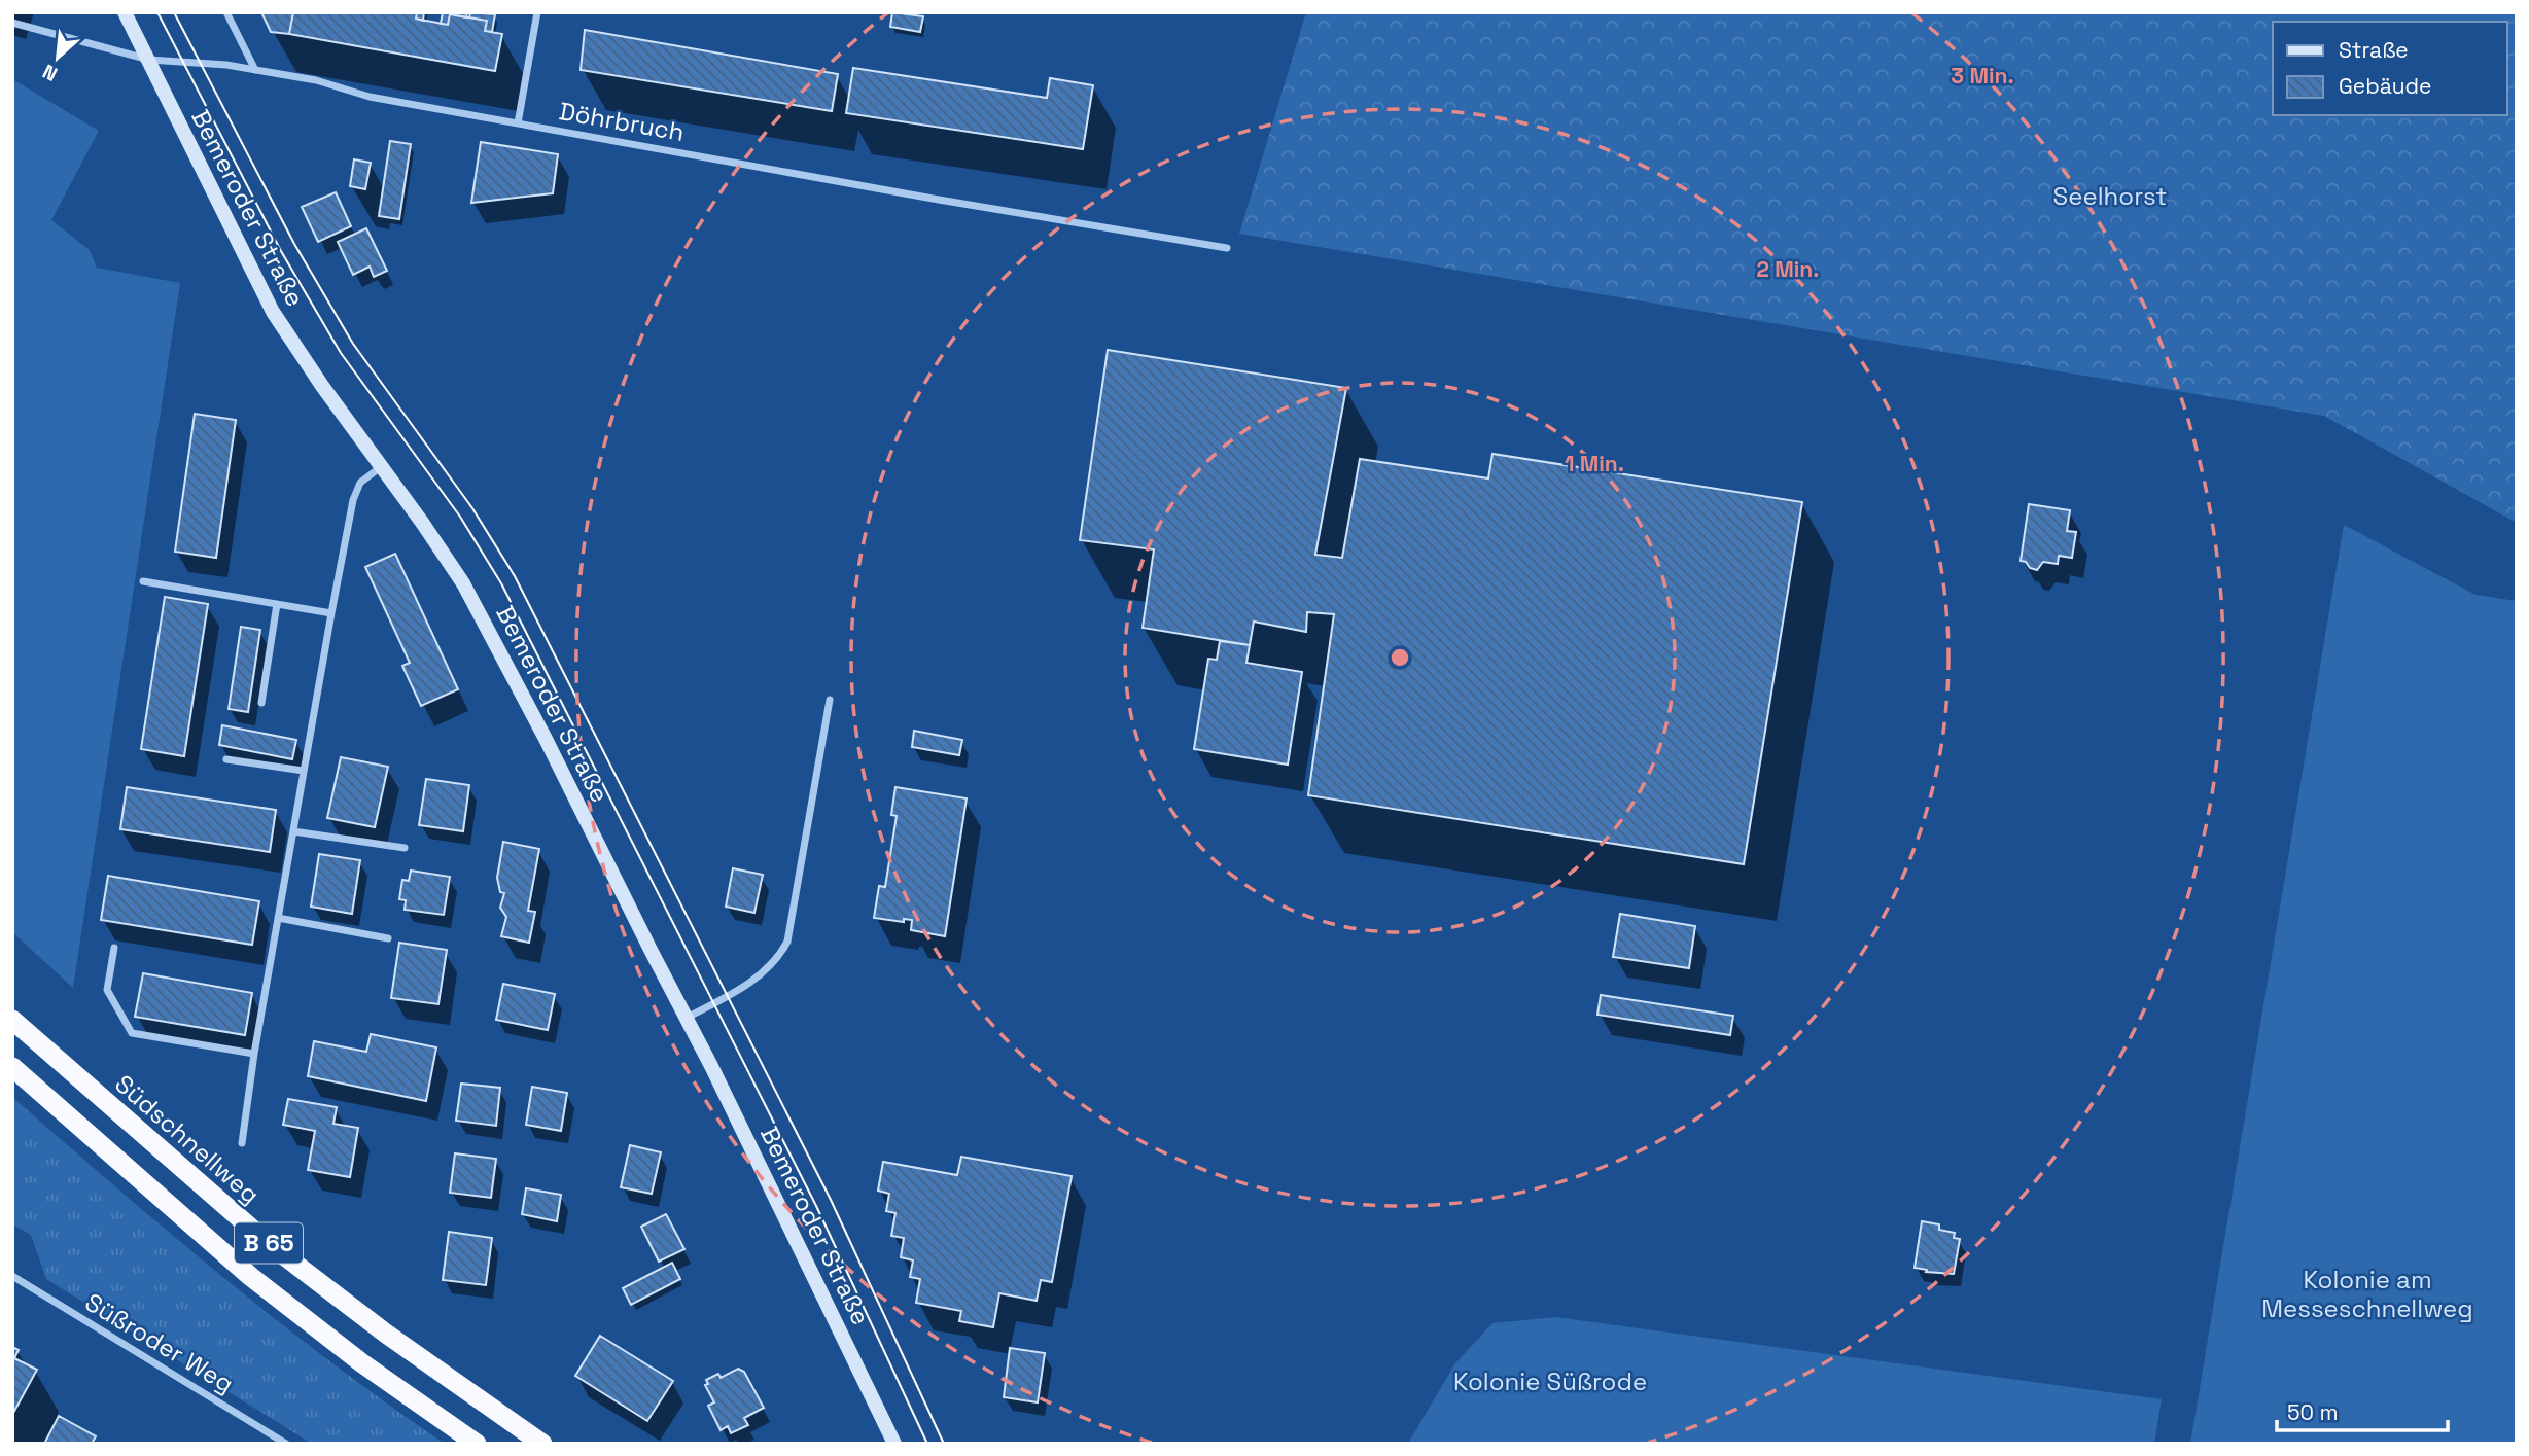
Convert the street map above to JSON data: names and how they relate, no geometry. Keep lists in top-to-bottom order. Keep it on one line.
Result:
{"streets":{"highway":["Südschnellweg","B 65"],"main road":["Bemeroder Straße"],"street":["Döhrbruch","Süßroder Weg"]},"crossings":[["Döhrbruch","Bemeroder Straße"]],"parks":["Seelhorst","Kolonie am Messeschnellweg","Kolonie Süßrode"],"legend":["Straße","Gebäude"],"scale_bar":"50 m","north":"bottom left","rings":["3 Min.","2 Min.","1 Min."]}
